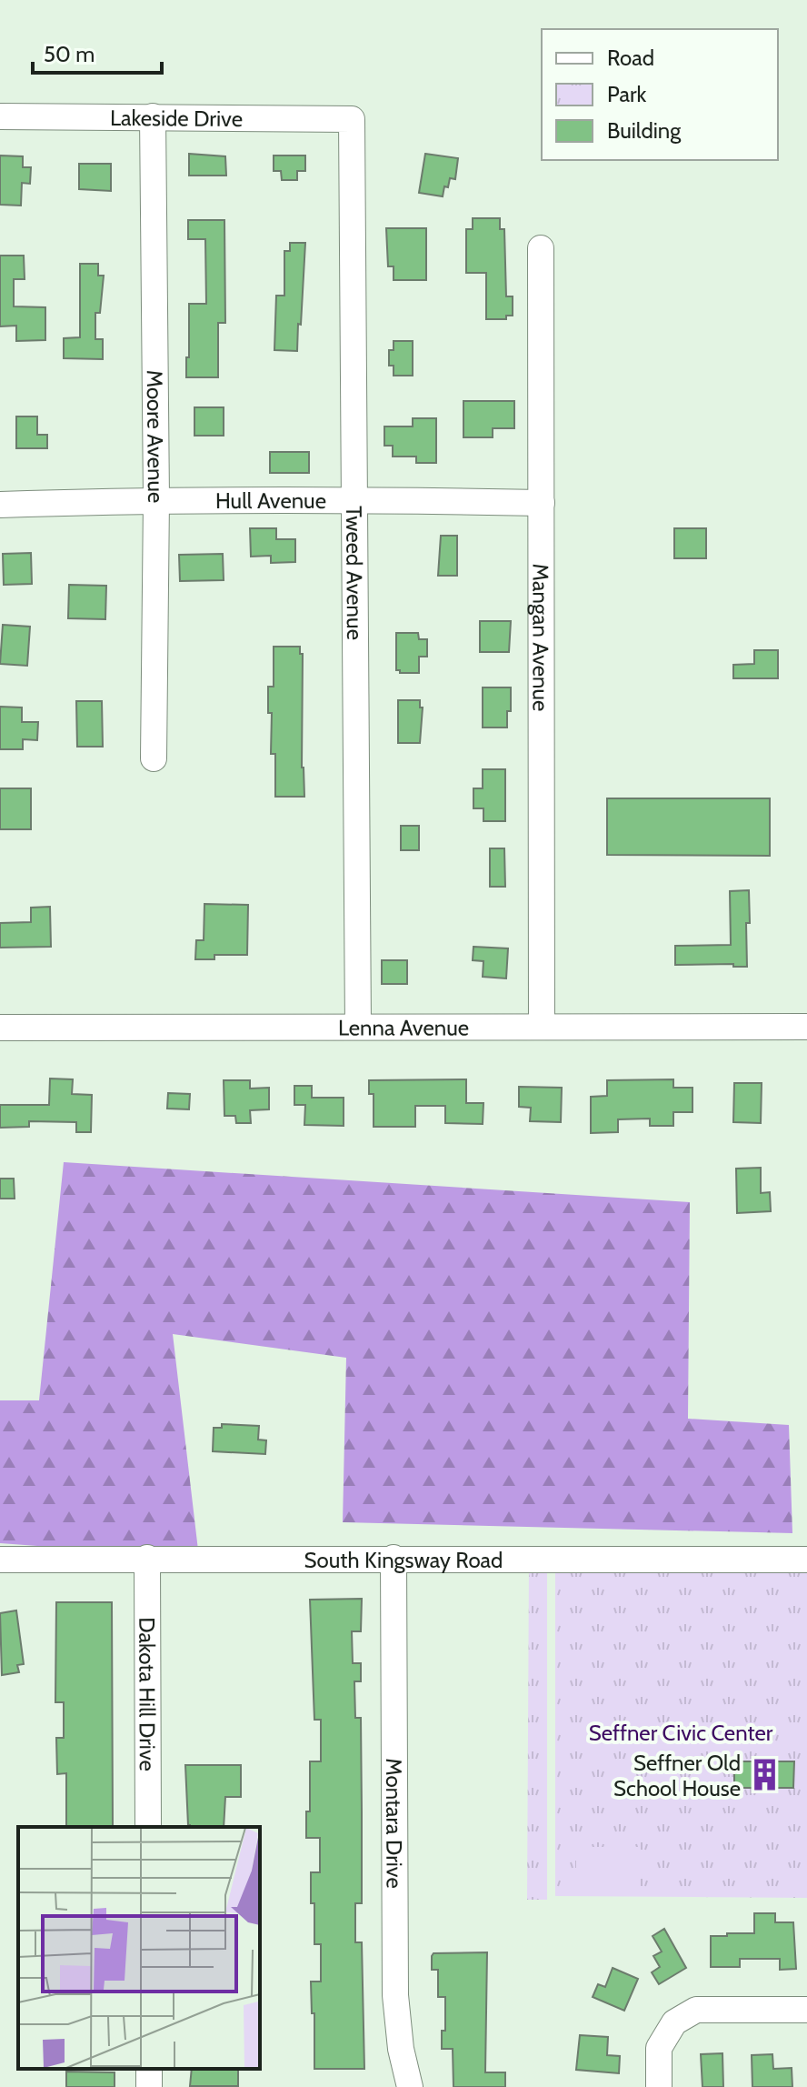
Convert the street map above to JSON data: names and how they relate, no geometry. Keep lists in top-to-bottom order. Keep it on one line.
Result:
{"streets":{"street":["Lakeside Drive","Moore Avenue","Hull Avenue","Tweed Avenue","Mangan Avenue","Lenna Avenue","South Kingsway Road","Dakota Hill Drive","Montara Drive"]},"crossings":[["Lakeside Drive","Moore Avenue"],["Lakeside Drive","Tweed Avenue"],["Moore Avenue","Hull Avenue"],["Hull Avenue","Tweed Avenue"],["Hull Avenue","Mangan Avenue"],["Tweed Avenue","Lenna Avenue"],["Mangan Avenue","Lenna Avenue"],["South Kingsway Road","Dakota Hill Drive"],["South Kingsway Road","Montara Drive"]],"parks":["Seffner Civic Center"],"places":{"building":["Seffner Old School House"]},"legend":["Road","Park","Building"],"scale_bar":"50 m"}
